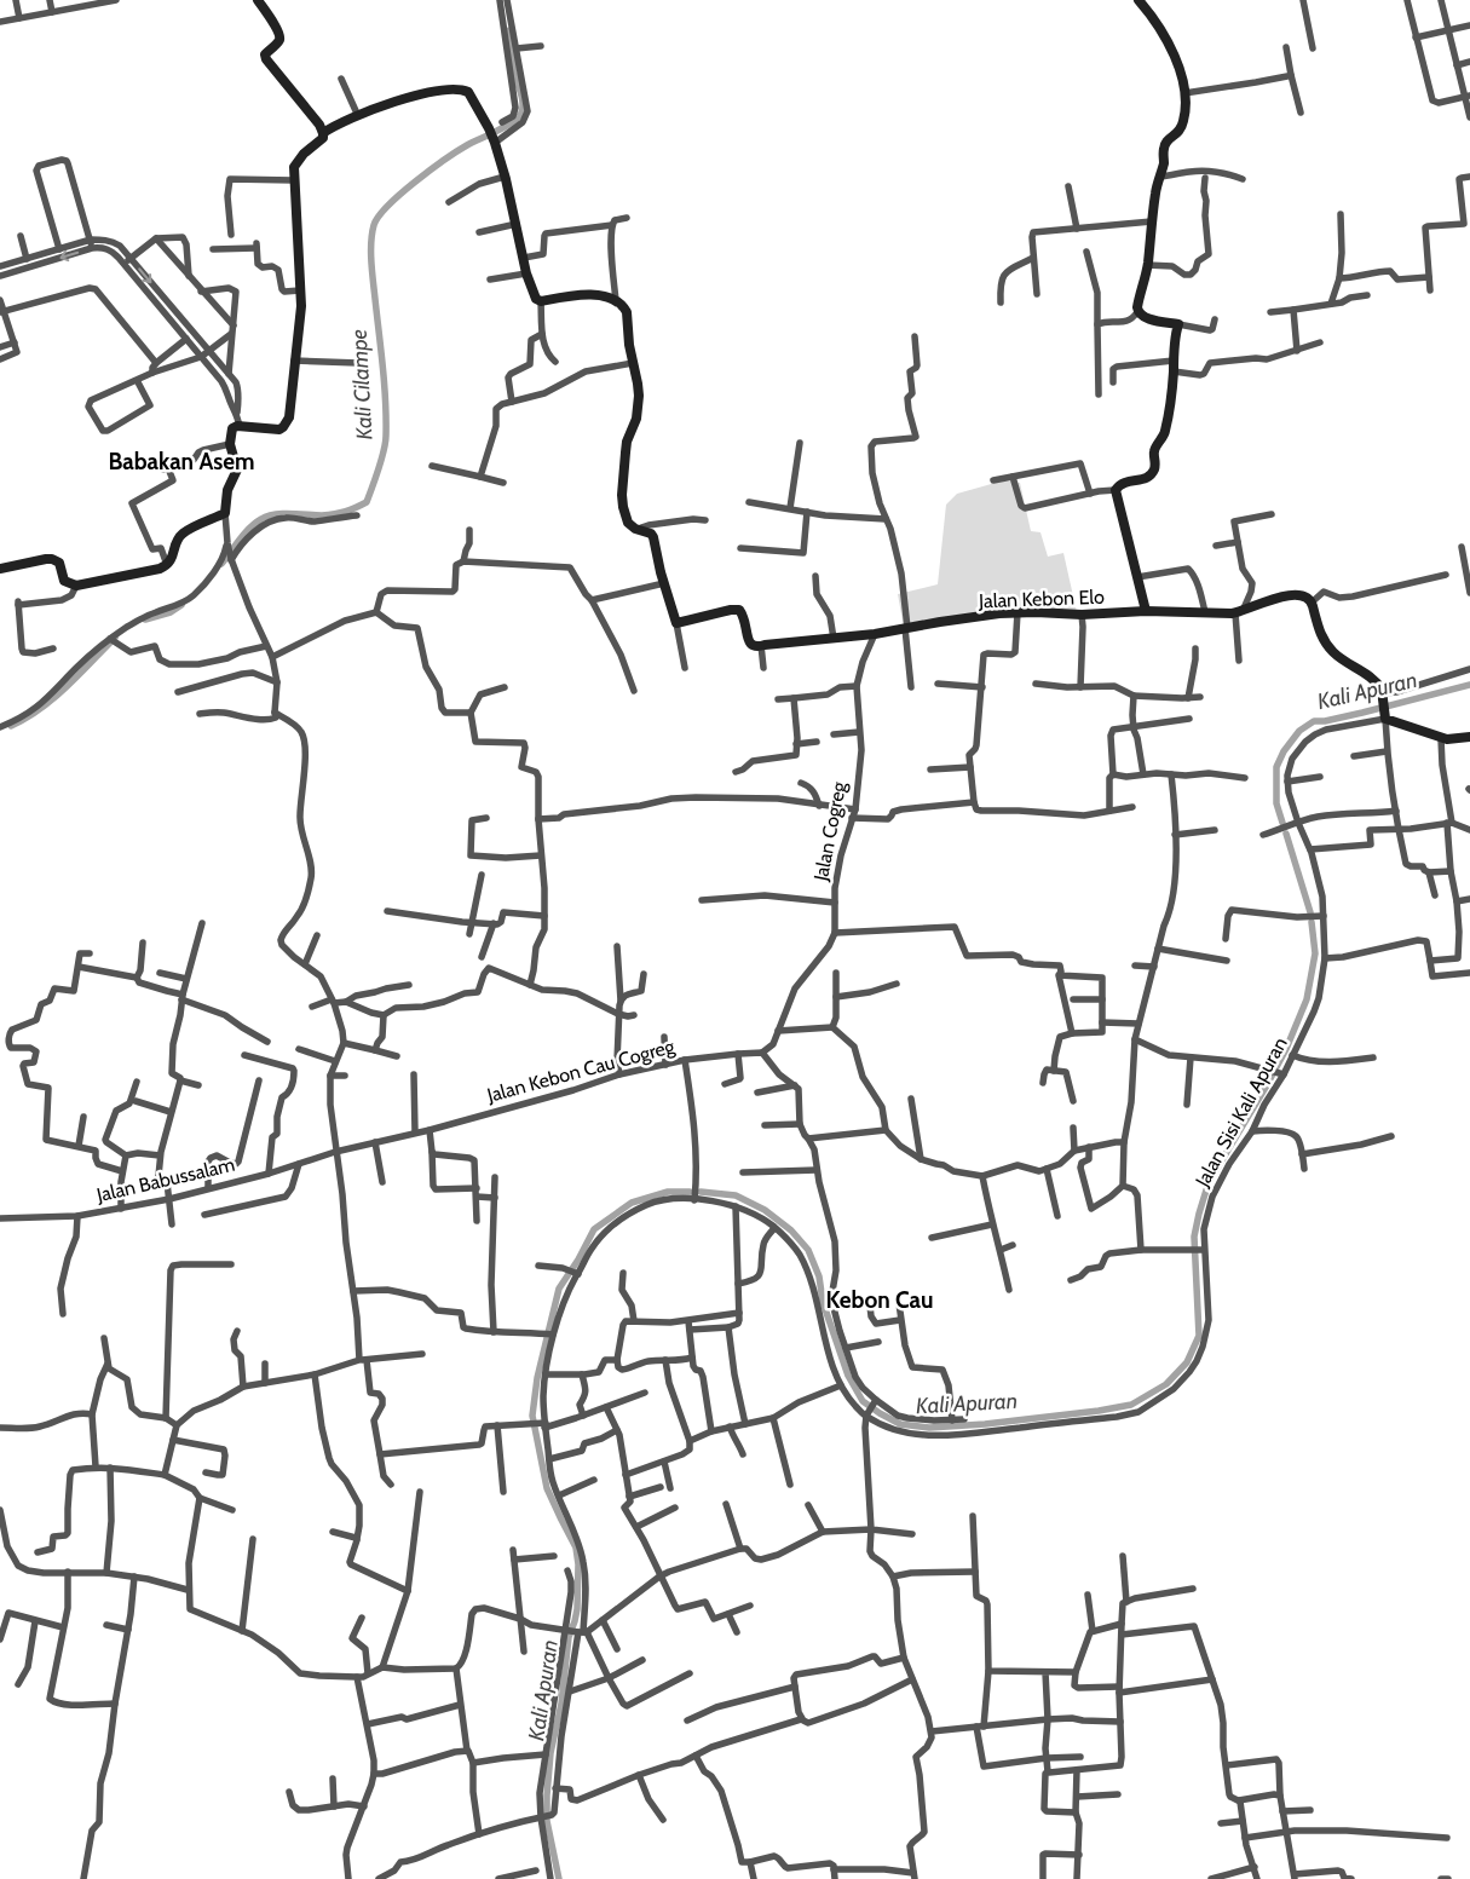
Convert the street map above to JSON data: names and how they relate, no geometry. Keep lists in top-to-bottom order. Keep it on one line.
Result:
{"streets":{"street":["Jalan Kebon Elo","Jalan Cogreg","Jalan Kebon Cau Cogreg","Jalan Sisi Kali Apuran","Jalan Babussalam"]},"crossings":[["Jalan Kebon Elo","Jalan Cogreg"],["Jalan Kebon Cau Cogreg","Jalan Babussalam"]],"districts":["Babakan Asem","Kebon Cau"],"water":["Kali Cilampe","Kali Apuran"]}
